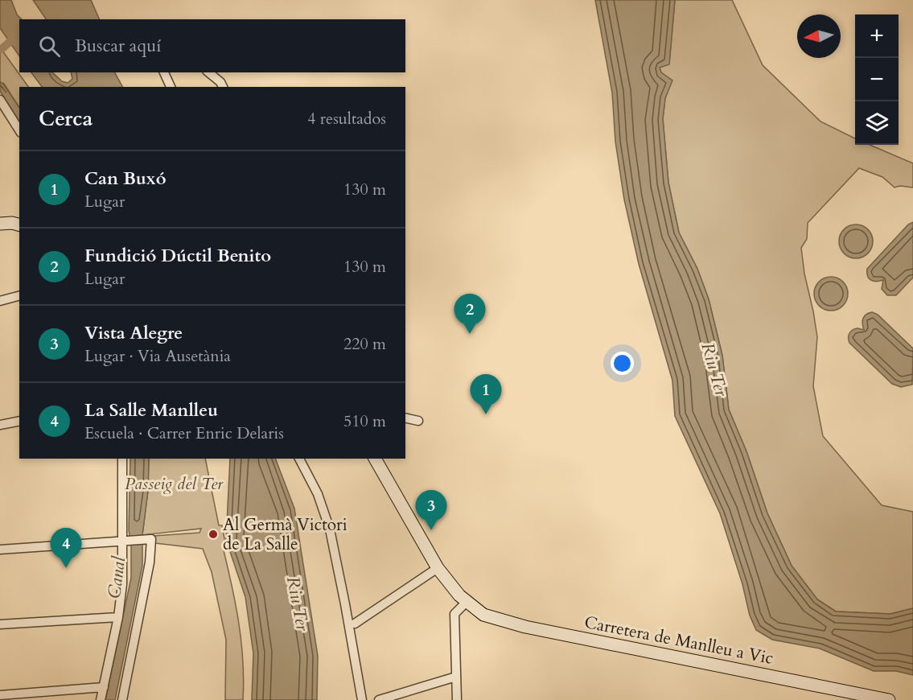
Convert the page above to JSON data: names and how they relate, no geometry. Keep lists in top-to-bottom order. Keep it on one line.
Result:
{"streets":{"street":["Carretera de Manlleu a Vic"]},"water":["Riu Ter","Canal"],"parks":["Passeig del Ter"],"places":["Al Germà Victori de La Salle"],"north":"left","page":{"map_buttons":["+","−"],"search":"Buscar aquí","heading":["Cerca","4 resultados"],"list":[{"mark":"1","name":"Can Buxó","note":"Lugar","value":"130 m"},{"mark":"2","name":"Fundició Dúctil Benito","note":"Lugar","value":"130 m"},{"mark":"3","name":"Vista Alegre","note":"Lugar · Via Ausetània","value":"220 m"},{"mark":"4","name":"La Salle Manlleu","note":"Escuela · Carrer Enric Delaris","value":"510 m"}],"pins":["2","1","3","4"]}}
